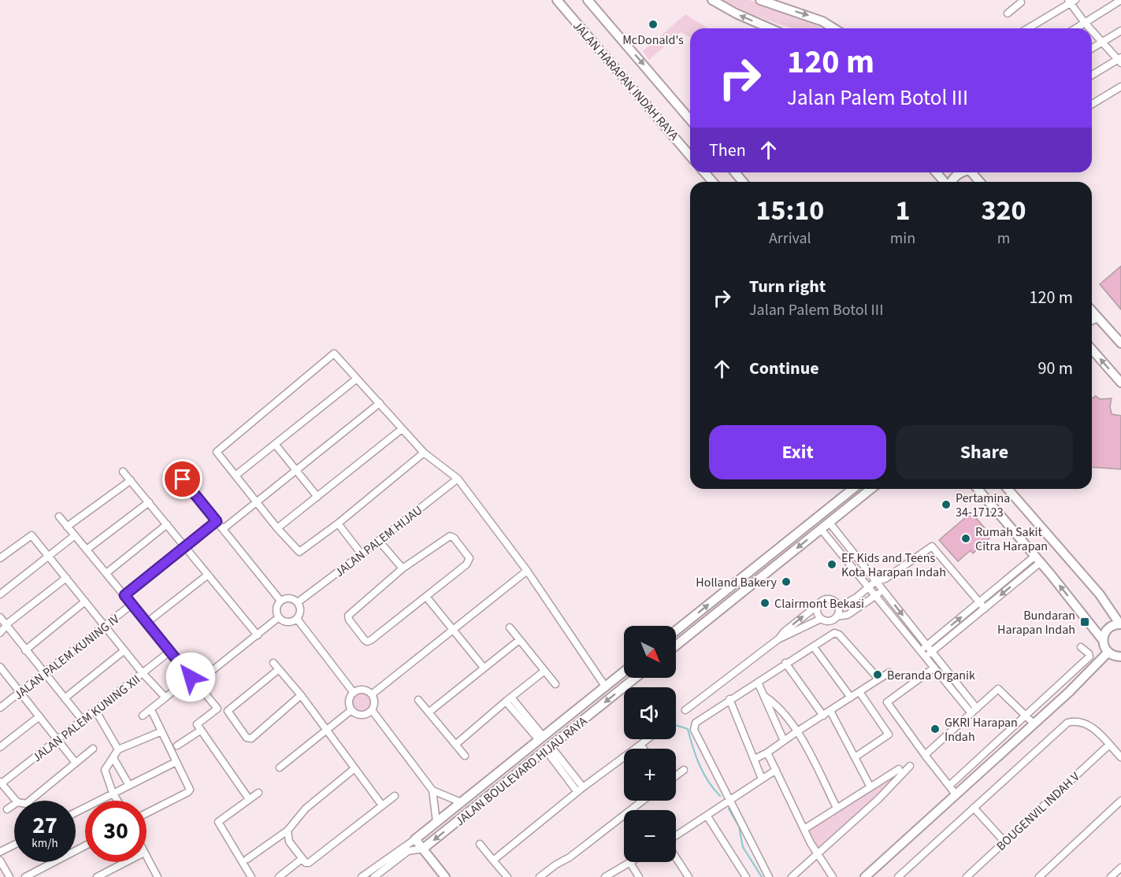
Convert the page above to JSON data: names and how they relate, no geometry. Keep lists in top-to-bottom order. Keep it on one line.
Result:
{"streets":{"street":["JALAN HARAPAN INDAH RAYA","JALAN PALEM HIJAU","JALAN PALEM KUNING IV","JALAN PALEM KUNING XII","JALAN BOULEVARD HIJAU RAYA","BOUGENVIL INDAH V"]},"places":{"other":["McDonald's","Pertamina 34-17123","Rumah Sakit Citra Harapan","EF Kids and Teens Kota Harapan Indah","Holland Bakery","Clairmont Bekasi","Beranda Organik","GKRI Harapan Indah"],"transit":["Bundaran Harapan Indah"]},"north":"bottom right","page":{"turn":["120 m","Jalan Palem Botol III"],"then":"Then","eta":["15:10","Arrival","1","min","320","m"],"list":[{"name":"Turn right","note":"Jalan Palem Botol III","value":"120 m"},{"name":"Continue","value":"90 m"}],"buttons":["Exit","Share"],"map_buttons":["+","−"],"speed":"27 km/h","limit":"30"}}
